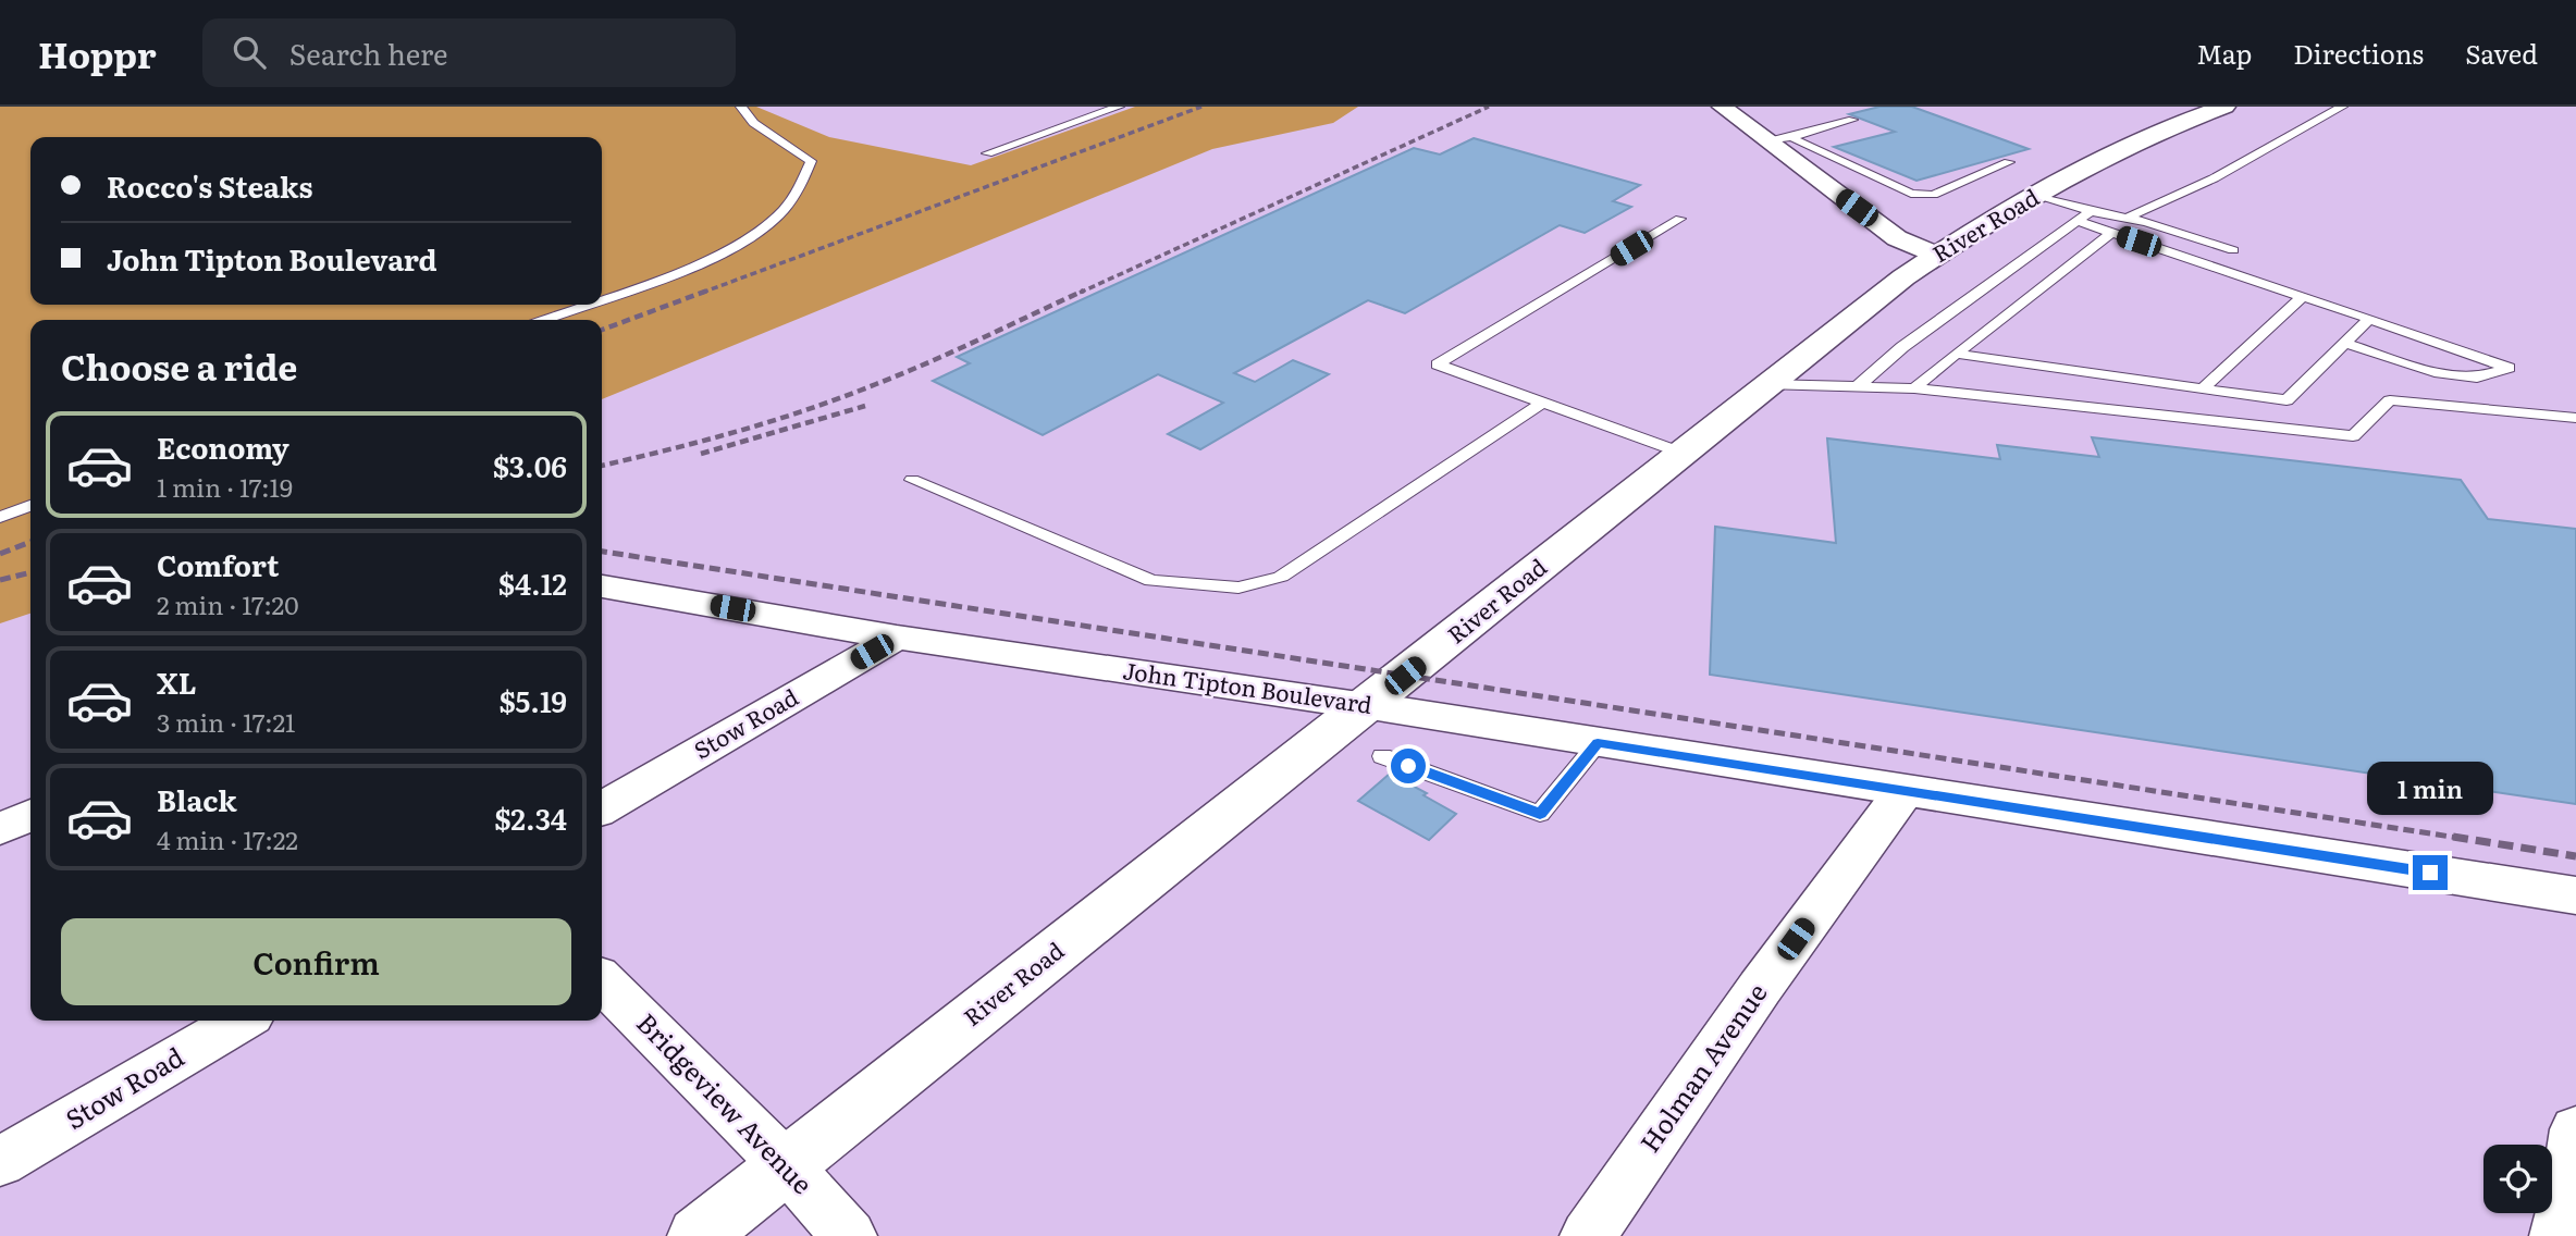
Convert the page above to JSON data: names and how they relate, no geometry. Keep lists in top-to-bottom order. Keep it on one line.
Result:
{"streets":{"main road":["River Road","John Tipton Boulevard"],"street":["Stow Road","Holman Avenue","Bridgeview Avenue"]},"crossings":[["River Road","John Tipton Boulevard"],["River Road","Bridgeview Avenue"],["John Tipton Boulevard","Stow Road"],["John Tipton Boulevard","Holman Avenue"]],"page":{"header":"Hoppr","search":"Search here","nav":["Map","Directions","Saved"],"banner":["Rocco's Steaks","John Tipton Boulevard"],"heading":"Choose a ride","list":[{"name":"Economy","note":"1 min · 17:19","value":"$3.06"},{"name":"Comfort","note":"2 min · 17:20","value":"$4.12"},{"name":"XL","note":"3 min · 17:21","value":"$5.19"},{"name":"Black","note":"4 min · 17:22","value":"$2.34"}],"bubble":"1 min","buttons":"Confirm"}}
